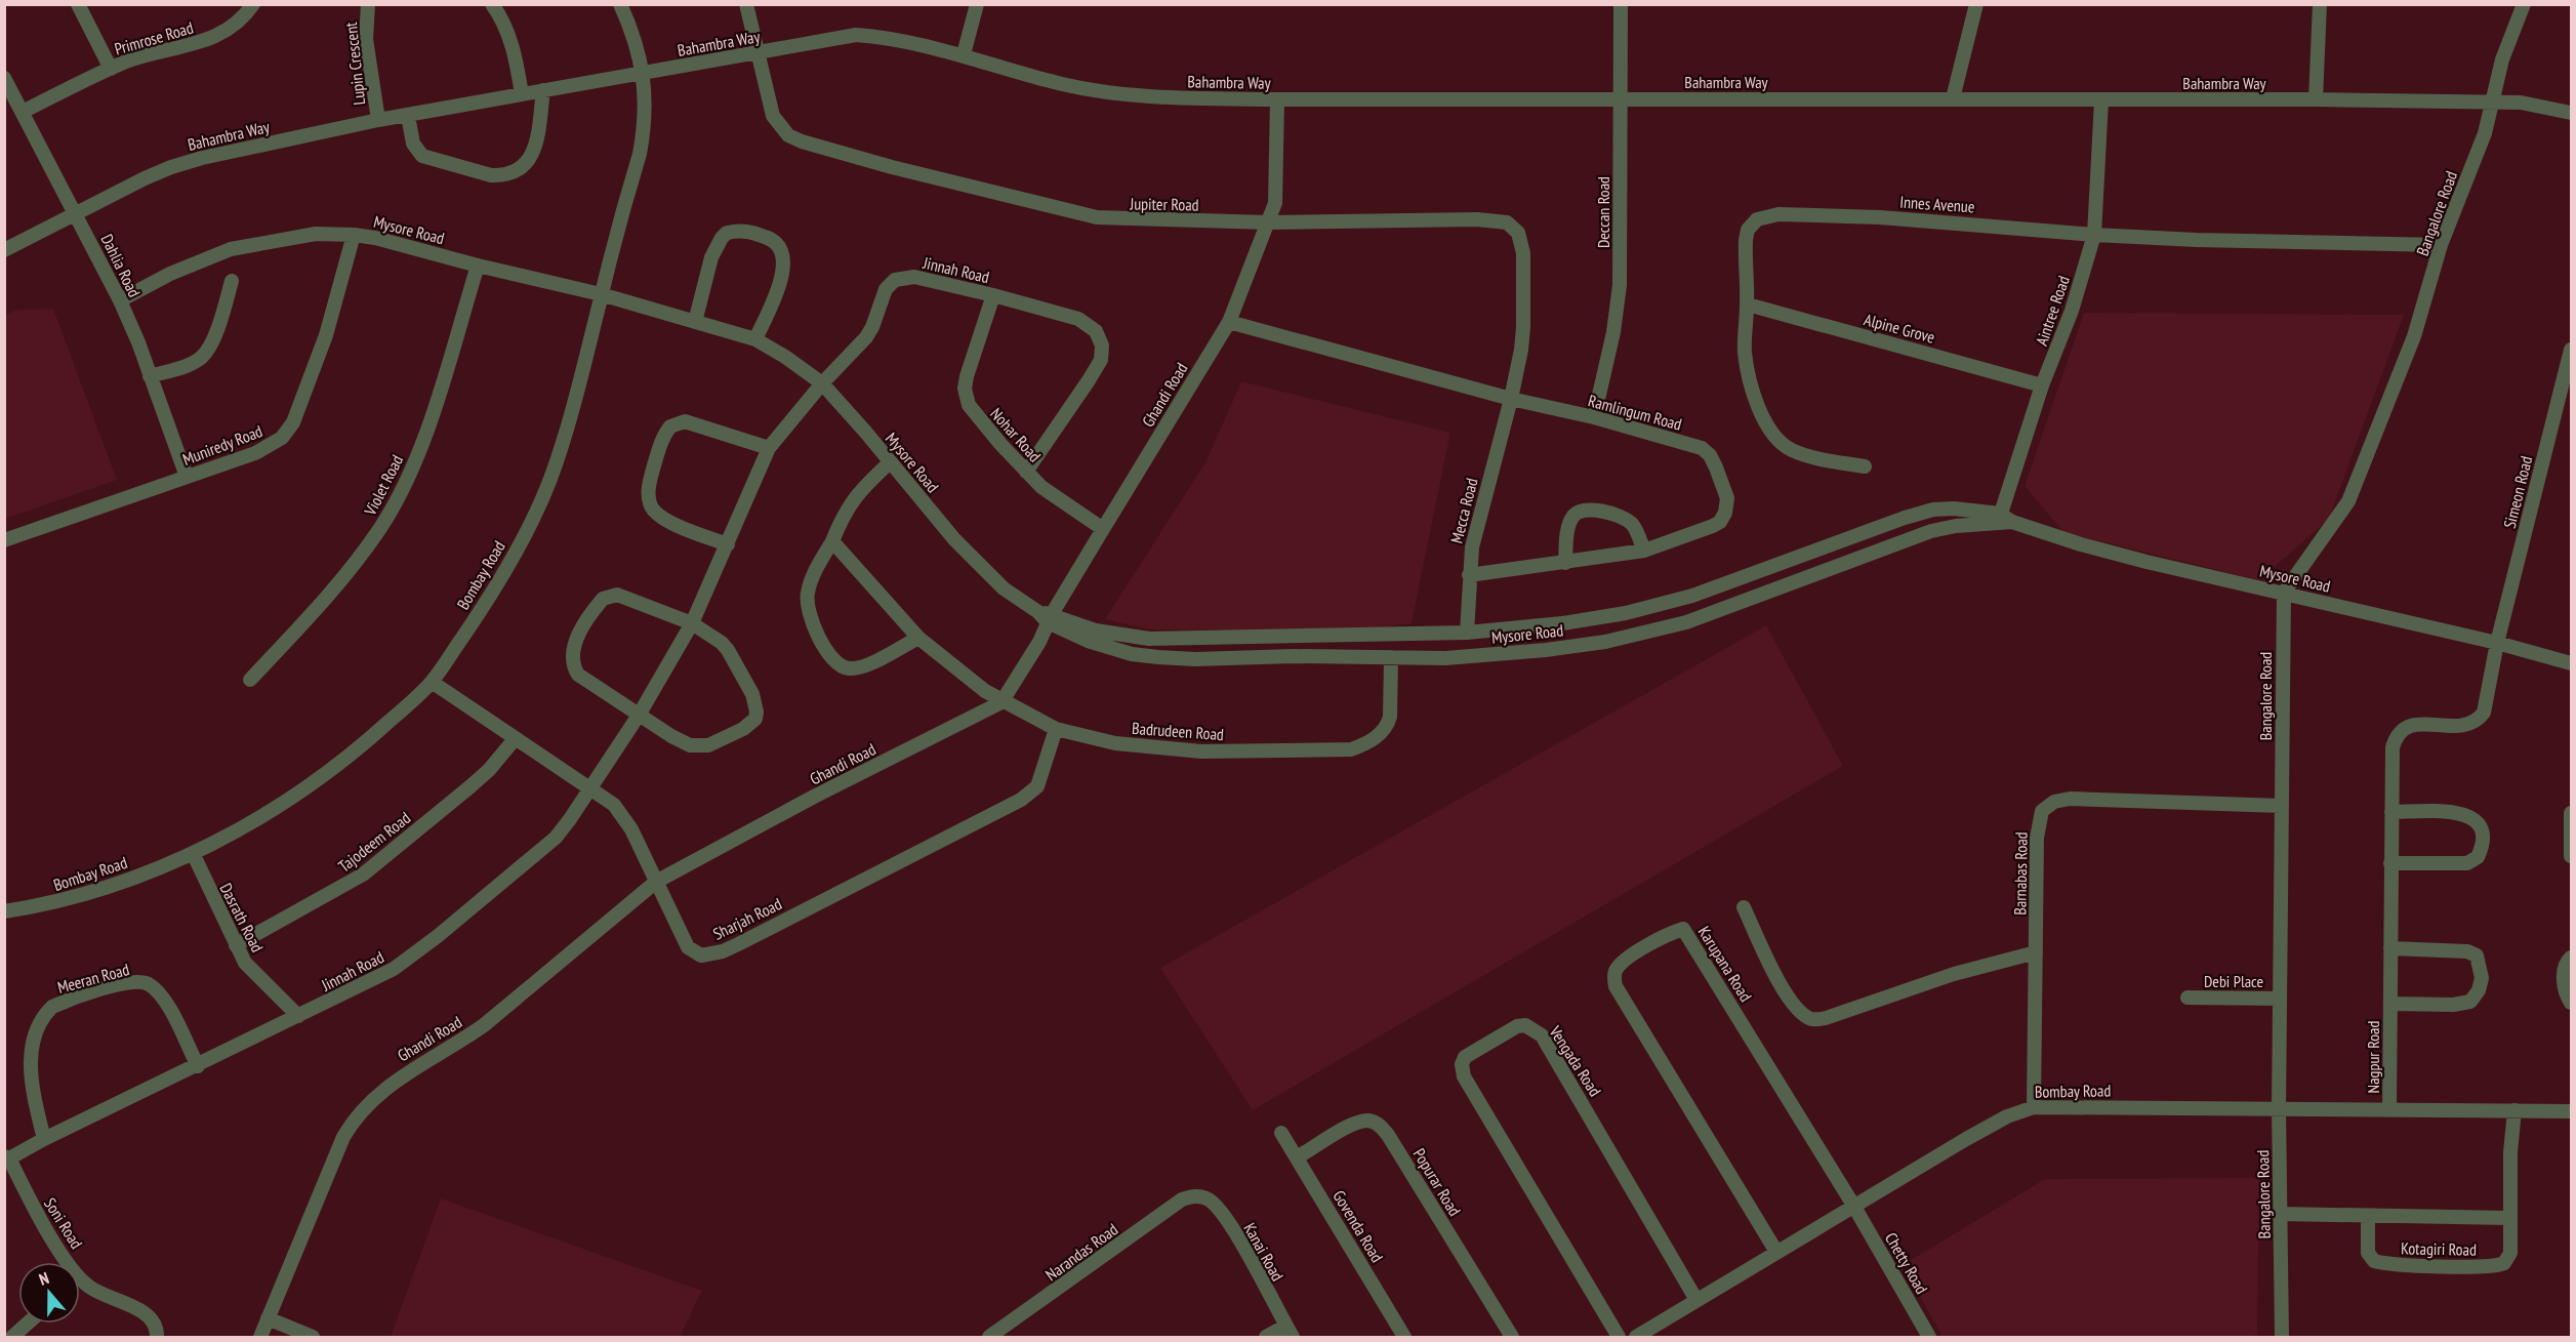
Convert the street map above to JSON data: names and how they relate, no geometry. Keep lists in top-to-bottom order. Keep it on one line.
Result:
{"streets":{"street":["Primrose Road","Bahambra Way","Lupin Crescent","Jupiter Road","Innes Avenue","Deccan Road","Bangalore Road","Mysore Road","Dahlia Road","Jinnah Road","Aintree Road","Alpine Grove","Ghandi Road","Ramlingum Road","Nohar Road","Muniredy Road","Violet Road","Simeon Road","Mecca Road","Bombay Road","Badrudeen Road","Tajodeem Road","Barnabas Road","Dasrath Road","Sharjah Road","Karupana Road","Meeran Road","Debi Place","Nagpur Road","Vengada Road","Popurar Road","Soni Road","Govenda Road","Kotagiri Road","Narandas Road","Kanai Road","Chetty Road"]},"crossings":[["Primrose Road","Dahlia Road"],["Bahambra Way","Lupin Crescent"],["Bahambra Way","Jupiter Road"],["Bahambra Way","Deccan Road"],["Bahambra Way","Bangalore Road"],["Bahambra Way","Dahlia Road"],["Bahambra Way","Aintree Road"],["Bahambra Way","Ghandi Road"],["Bahambra Way","Bombay Road"],["Jupiter Road","Ghandi Road"],["Jupiter Road","Ramlingum Road"],["Jupiter Road","Mecca Road"],["Innes Avenue","Bangalore Road"],["Innes Avenue","Aintree Road"],["Innes Avenue","Alpine Grove"],["Deccan Road","Ramlingum Road"],["Bangalore Road","Mysore Road"],["Bangalore Road","Bombay Road"],["Bangalore Road","Barnabas Road"],["Bangalore Road","Debi Place"],["Bangalore Road","Kotagiri Road"],["Mysore Road","Dahlia Road"],["Mysore Road","Jinnah Road"],["Mysore Road","Aintree Road"],["Mysore Road","Ghandi Road"],["Mysore Road","Muniredy Road"],["Mysore Road","Violet Road"],["Mysore Road","Simeon Road"],["Mysore Road","Mecca Road"],["Mysore Road","Bombay Road"],["Mysore Road","Badrudeen Road"],["Mysore Road","Nagpur Road"],["Dahlia Road","Muniredy Road"],["Jinnah Road","Nohar Road"],["Jinnah Road","Dasrath Road"],["Jinnah Road","Sharjah Road"],["Jinnah Road","Meeran Road"],["Jinnah Road","Soni Road"],["Aintree Road","Alpine Grove"],["Ghandi Road","Ramlingum Road"],["Ghandi Road","Nohar Road"],["Ghandi Road","Badrudeen Road"],["Ghandi Road","Sharjah Road"],["Ramlingum Road","Mecca Road"],["Simeon Road","Nagpur Road"],["Bombay Road","Barnabas Road"],["Bombay Road","Dasrath Road"],["Bombay Road","Sharjah Road"],["Bombay Road","Karupana Road"],["Bombay Road","Nagpur Road"],["Bombay Road","Vengada Road"],["Bombay Road","Kotagiri Road"],["Bombay Road","Chetty Road"],["Badrudeen Road","Sharjah Road"],["Tajodeem Road","Dasrath Road"],["Tajodeem Road","Sharjah Road"],["Karupana Road","Chetty Road"],["Popurar Road","Govenda Road"],["Narandas Road","Kanai Road"]],"north":"top"}
